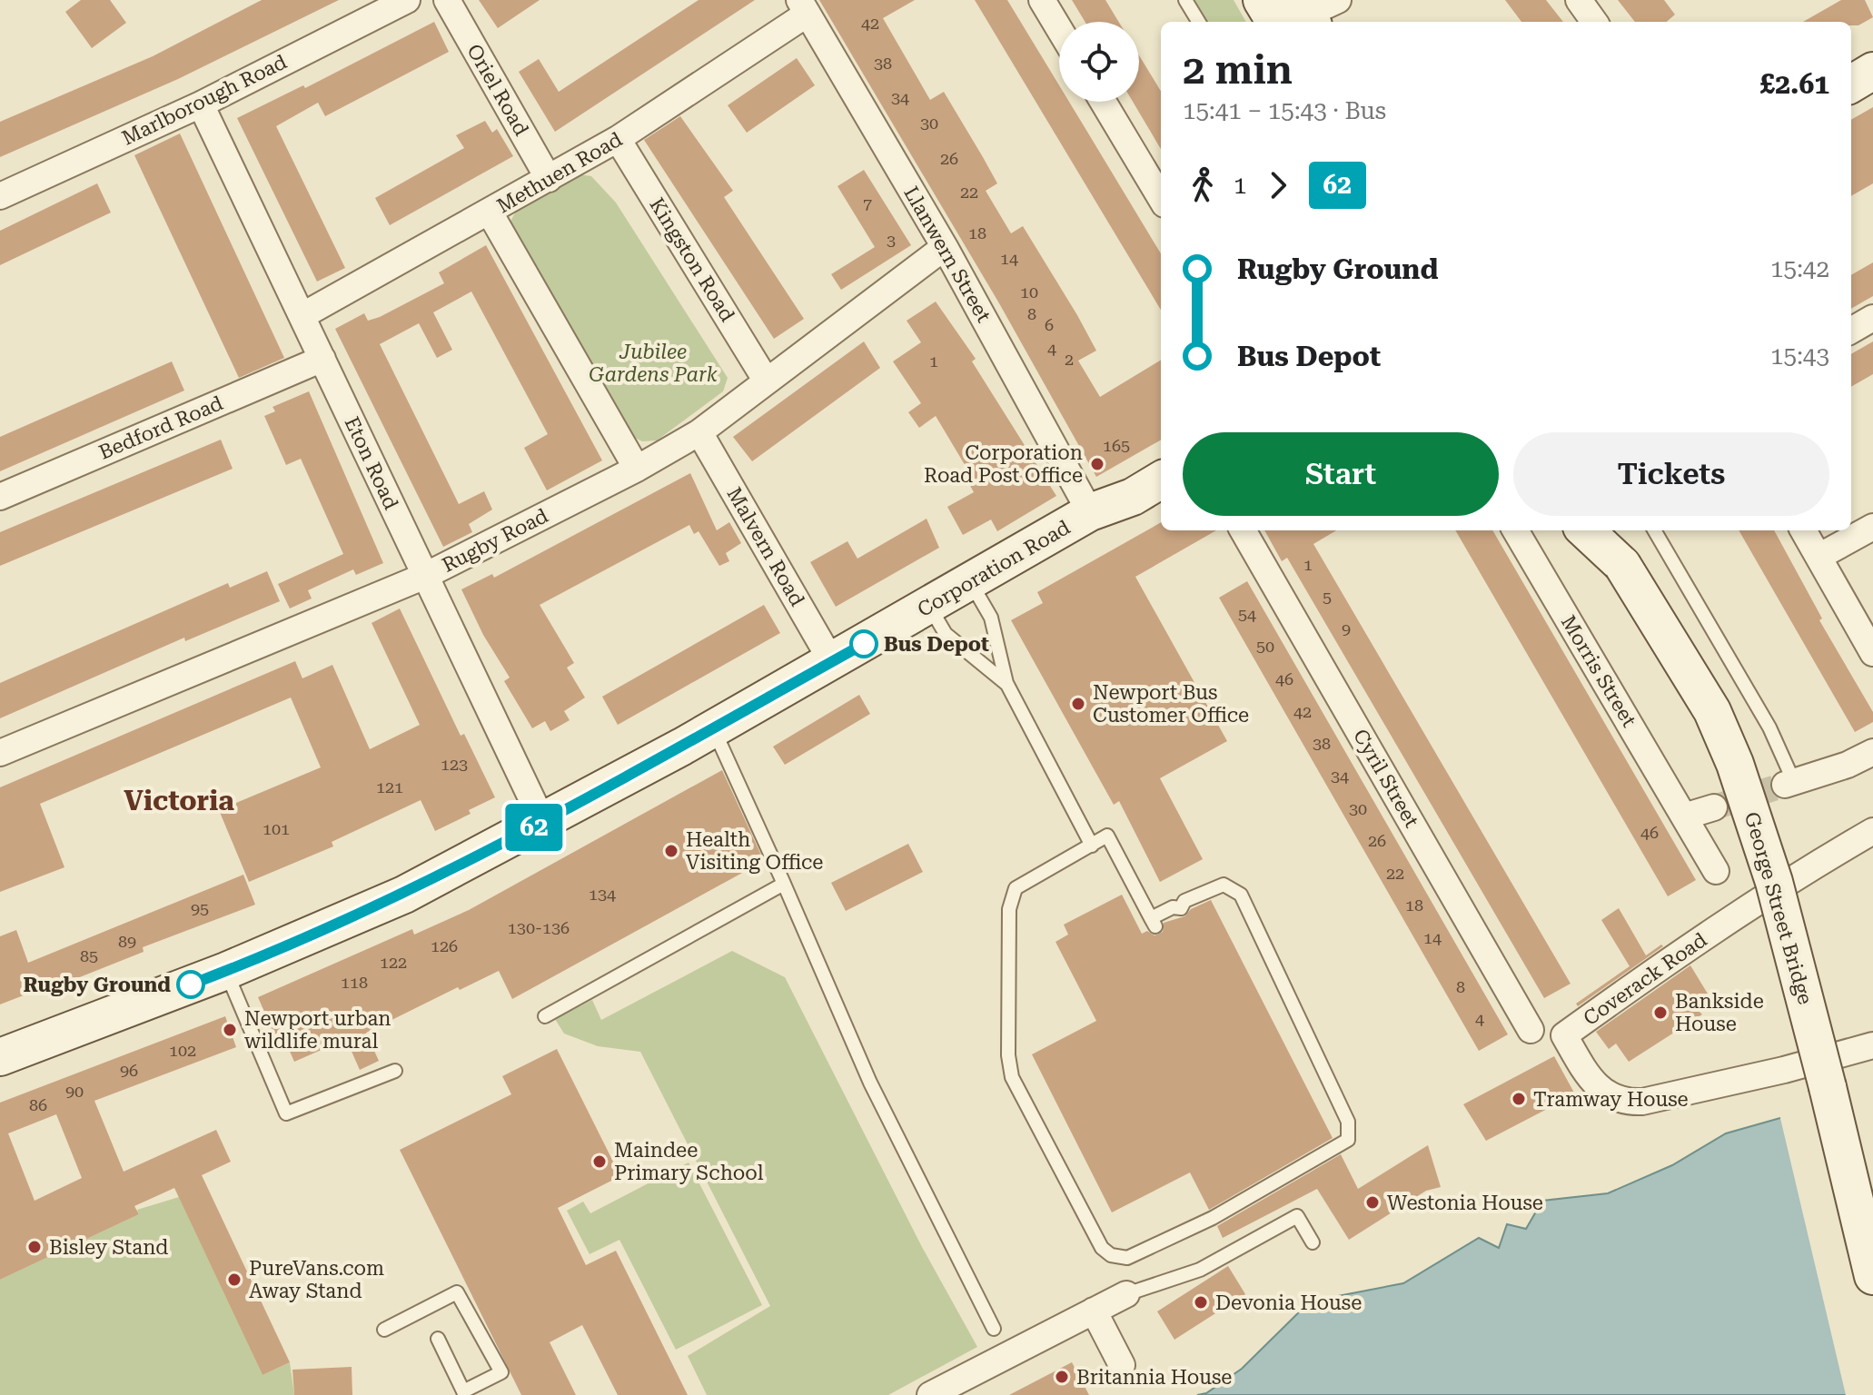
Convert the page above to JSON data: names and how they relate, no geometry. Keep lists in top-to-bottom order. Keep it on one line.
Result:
{"streets":{"street":["Oriel Road","Marlborough Road","Methuen Road","Llanwern Street","Kingston Road","Bedford Road","Eton Road","Rugby Road","Malvern Road","Corporation Road","Morris Street","Cyril Street","George Street Bridge","Coverack Road"]},"crossings":[["Oriel Road","Methuen Road"],["Marlborough Road","Eton Road"],["Methuen Road","Llanwern Street"],["Methuen Road","Kingston Road"],["Methuen Road","Eton Road"],["Llanwern Street","Rugby Road"],["Llanwern Street","Corporation Road"],["Kingston Road","Rugby Road"],["Bedford Road","Eton Road"],["Eton Road","Rugby Road"],["Eton Road","Corporation Road"],["Rugby Road","Malvern Road"],["Malvern Road","Corporation Road"]],"districts":["Victoria"],"parks":["Jubilee Gardens Park"],"places":["Corporation Road Post Office","Bus Depot","Newport Bus Customer Office","Health Visiting Office","Rugby Ground","Bankside House","Newport urban wildlife mural","Tramway House","Maindee Primary School","Westonia House","Bisley Stand","PureVans.com Away Stand","Devonia House","Britannia House"],"lines":["bus line 62"],"house_numbers":["42","38","34","30","26","22","7","18","3","14","10","8","6","4","2","1","165","1","5","54","9","50","46","42","38","123","34","121","30","101","46","26","22","134","18","95","130-136","14","89","126","85","122","118","8","4","102","96","90","86"],"page":{"on_map":"62","heading":["2 min","15:41 – 15:43 · Bus","£2.61"],"legs":["1","62"],"list":[{"name":"Rugby Ground","value":"15:42"},{"name":"Bus Depot","value":"15:43"}],"buttons":["Start","Tickets"]}}
